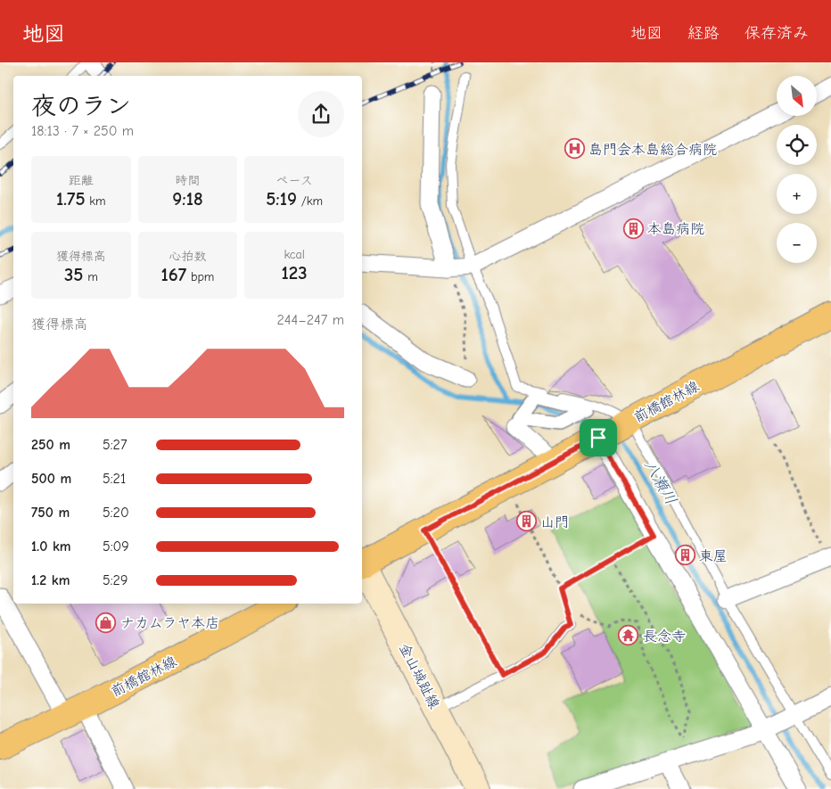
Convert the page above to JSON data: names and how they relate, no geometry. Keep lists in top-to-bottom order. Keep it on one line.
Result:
{"streets":{"main road":["前橋館林線","金山城趾線"]},"water":["八瀬川"],"places":{"hospital":["島門会本島総合病院"],"building":["本島病院","山門","東屋"],"shop":["ナカムラヤ本店"],"temple":["長念寺"]},"north":"bottom right","page":{"header":"地図","nav":["地図","経路","保存済み"],"map_buttons":["+","−"],"heading":["夜のラン","18:13 · 7 × 250 m"],"stats":[["距離","1.75 km"],["時間","9:18"],["ペース","5:19 /km"],["獲得標高","35 m"],["心拍数","167 bpm"],["kcal","123"]],"chart":["獲得標高","244–247 m"],"list":[{"name":"250 m","note":"5:27"},{"name":"500 m","note":"5:21"},{"name":"750 m","note":"5:20"},{"name":"1.0 km","note":"5:09"},{"name":"1.2 km","note":"5:29"}]}}
